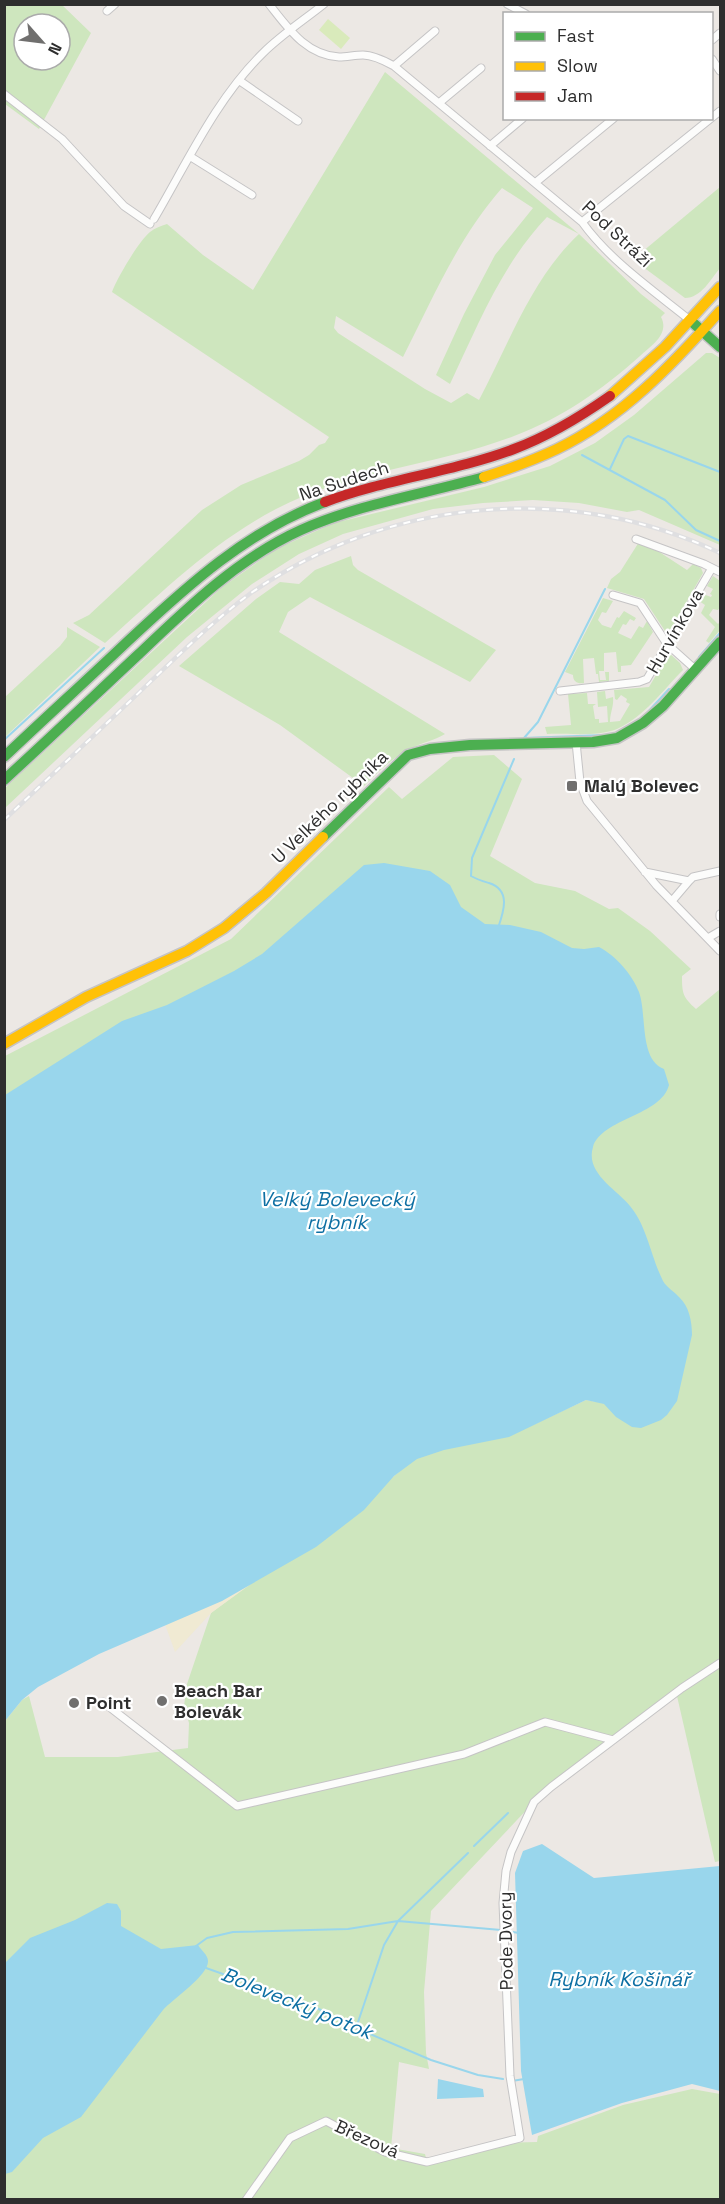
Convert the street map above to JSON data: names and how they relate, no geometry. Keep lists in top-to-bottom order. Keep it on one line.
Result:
{"streets":{"main road":["Pod Stráží","Na Sudech","U Velkého rybníka"],"street":["Hurvínkova","Pode Dvory","Březová"]},"crossings":[["Pod Stráží","Na Sudech"],["Pode Dvory","Březová"]],"water":["Velký Bolevecký rybník","Rybník Košinář","Bolevecký potok"],"places":{"transit":["Malý Bolevec"],"other":["Beach Bar Bolevák","Point"]},"legend":["Fast","Slow","Jam"],"north":"bottom right"}
